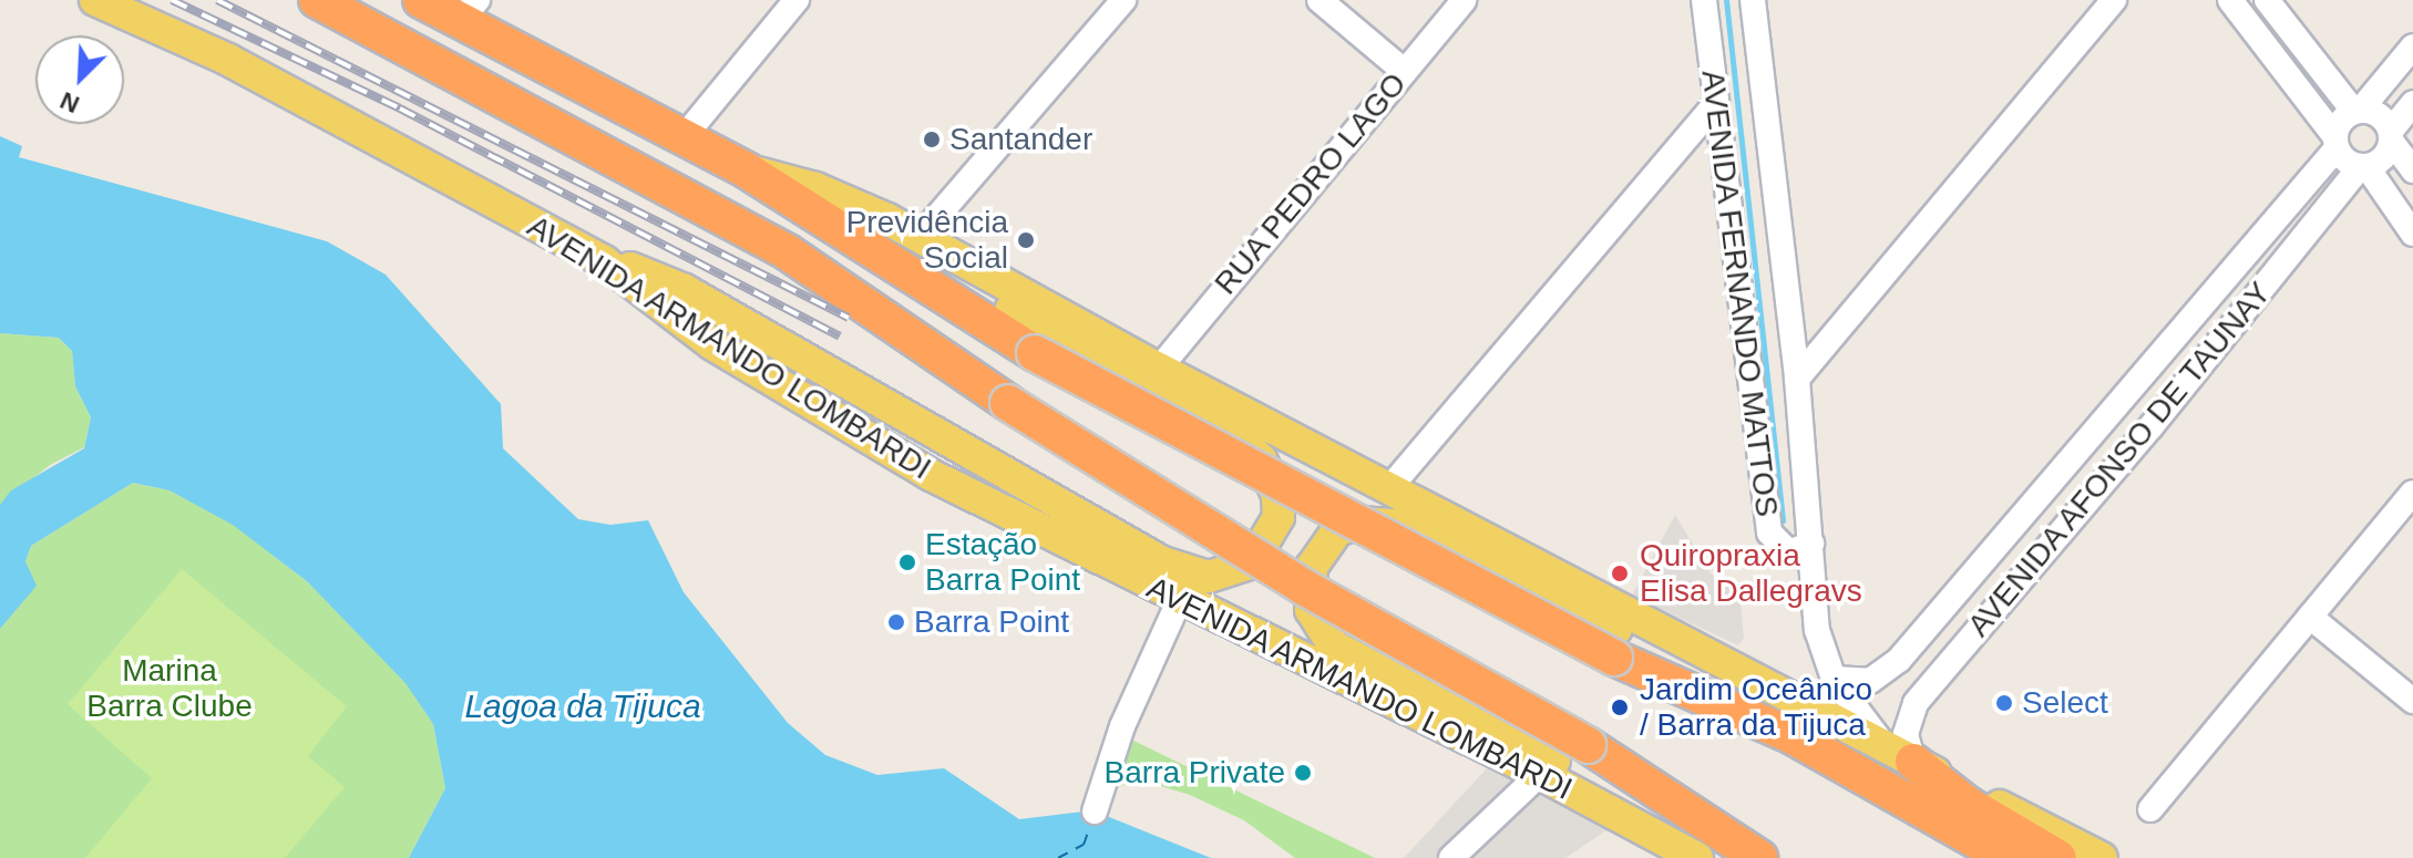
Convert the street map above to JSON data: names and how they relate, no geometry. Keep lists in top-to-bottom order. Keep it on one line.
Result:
{"streets":{"highway":["AVENIDA ARMANDO LOMBARDI"],"street":["RUA PEDRO LAGO","AVENIDA FERNANDO MATTOS","AVENIDA AFONSO DE TAUNAY"]},"crossings":[["AVENIDA FERNANDO MATTOS","AVENIDA AFONSO DE TAUNAY"]],"water":["Lagoa da Tijuca"],"parks":["Marina Barra Clube"],"places":["Santander","Previdência Social","Estação Barra Point","Quiropraxia Elisa Dallegravs","Barra Point","Select","Jardim Oceânico / Barra da Tijuca","Barra Private"],"north":"bottom left"}
